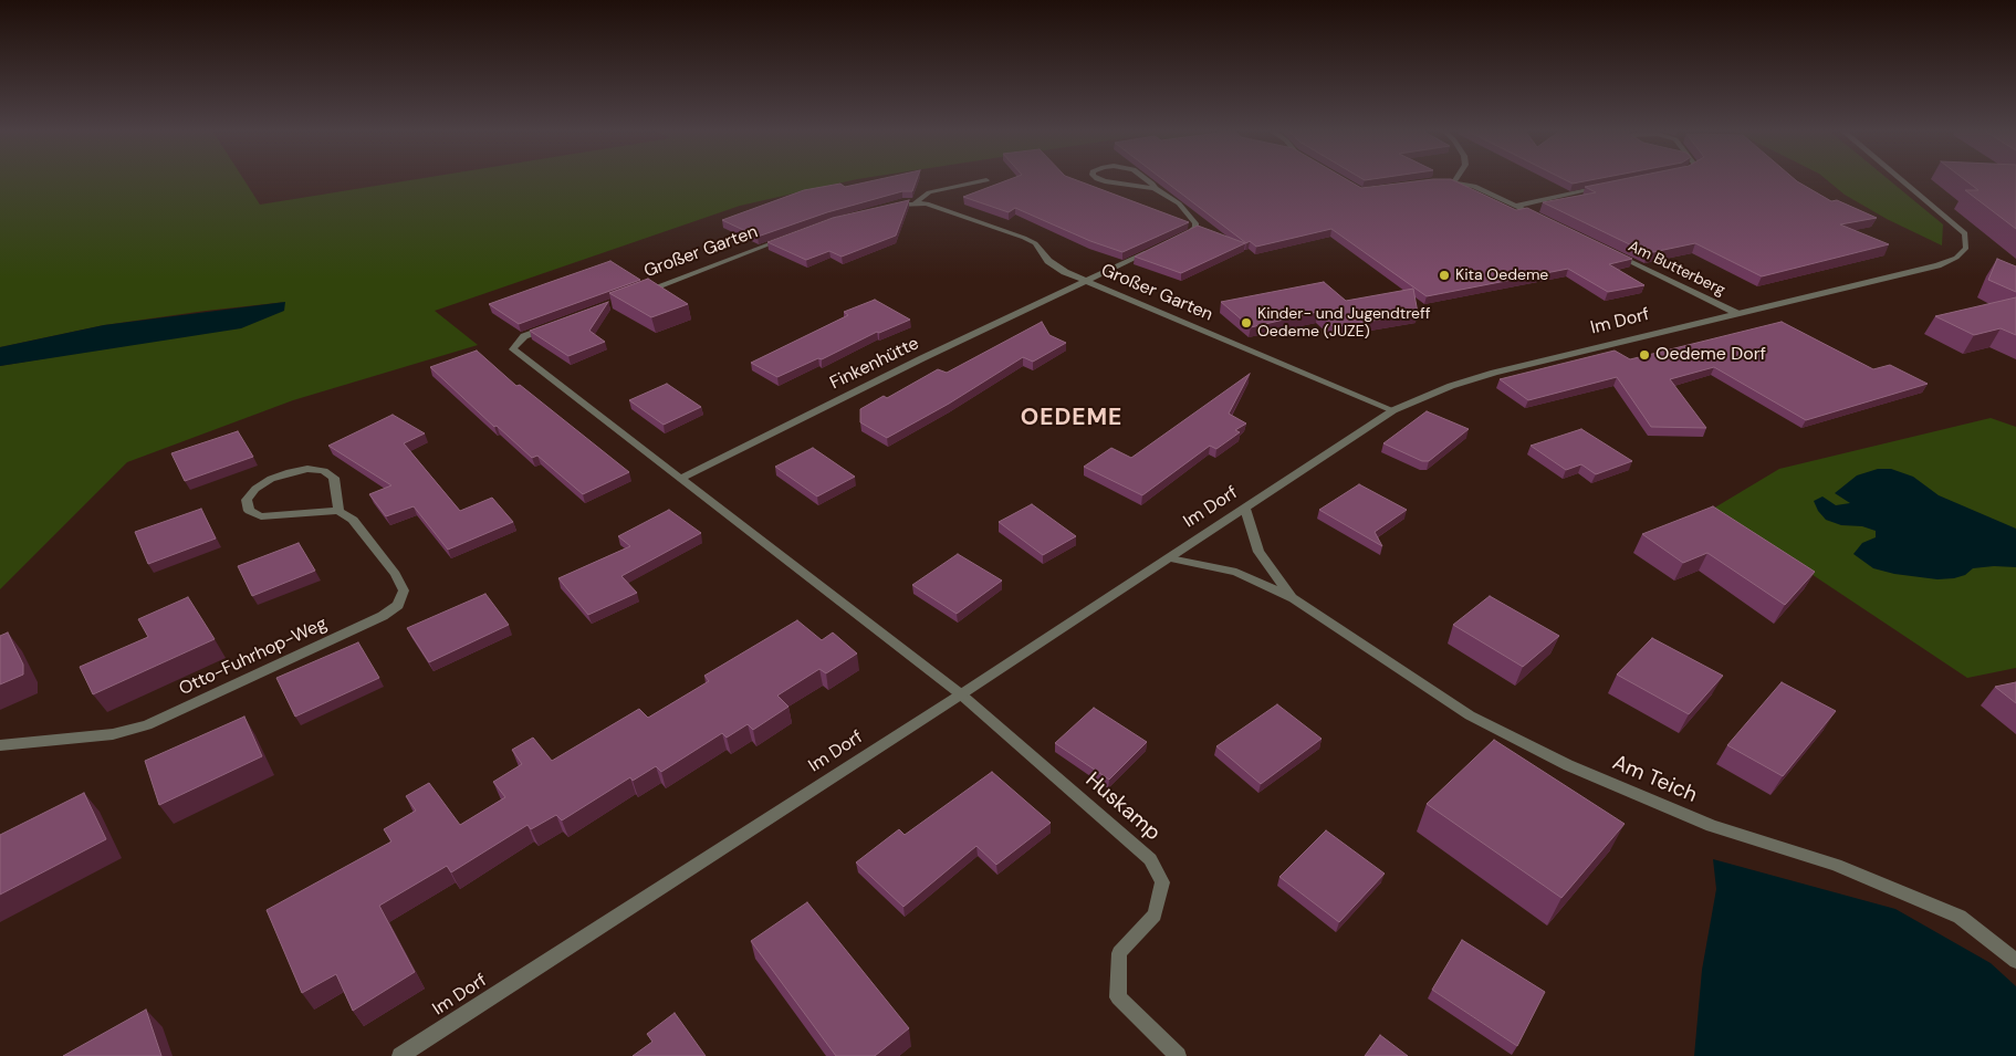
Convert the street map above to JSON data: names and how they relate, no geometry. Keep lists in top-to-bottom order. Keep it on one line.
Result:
{"streets":{"street":["Großer Garten","Am Butterberg","Im Dorf","Finkenhütte","Otto-Fuhrhop-Weg","Am Teich","Huskamp"]},"crossings":[["Großer Garten","Im Dorf"],["Großer Garten","Finkenhütte"],["Am Butterberg","Im Dorf"],["Im Dorf","Am Teich"],["Im Dorf","Huskamp"]],"districts":["OEDEME"],"places":["Kita Oedeme","Kinder- und Jugendtreff Oedeme (JUZE)","Oedeme Dorf"]}
